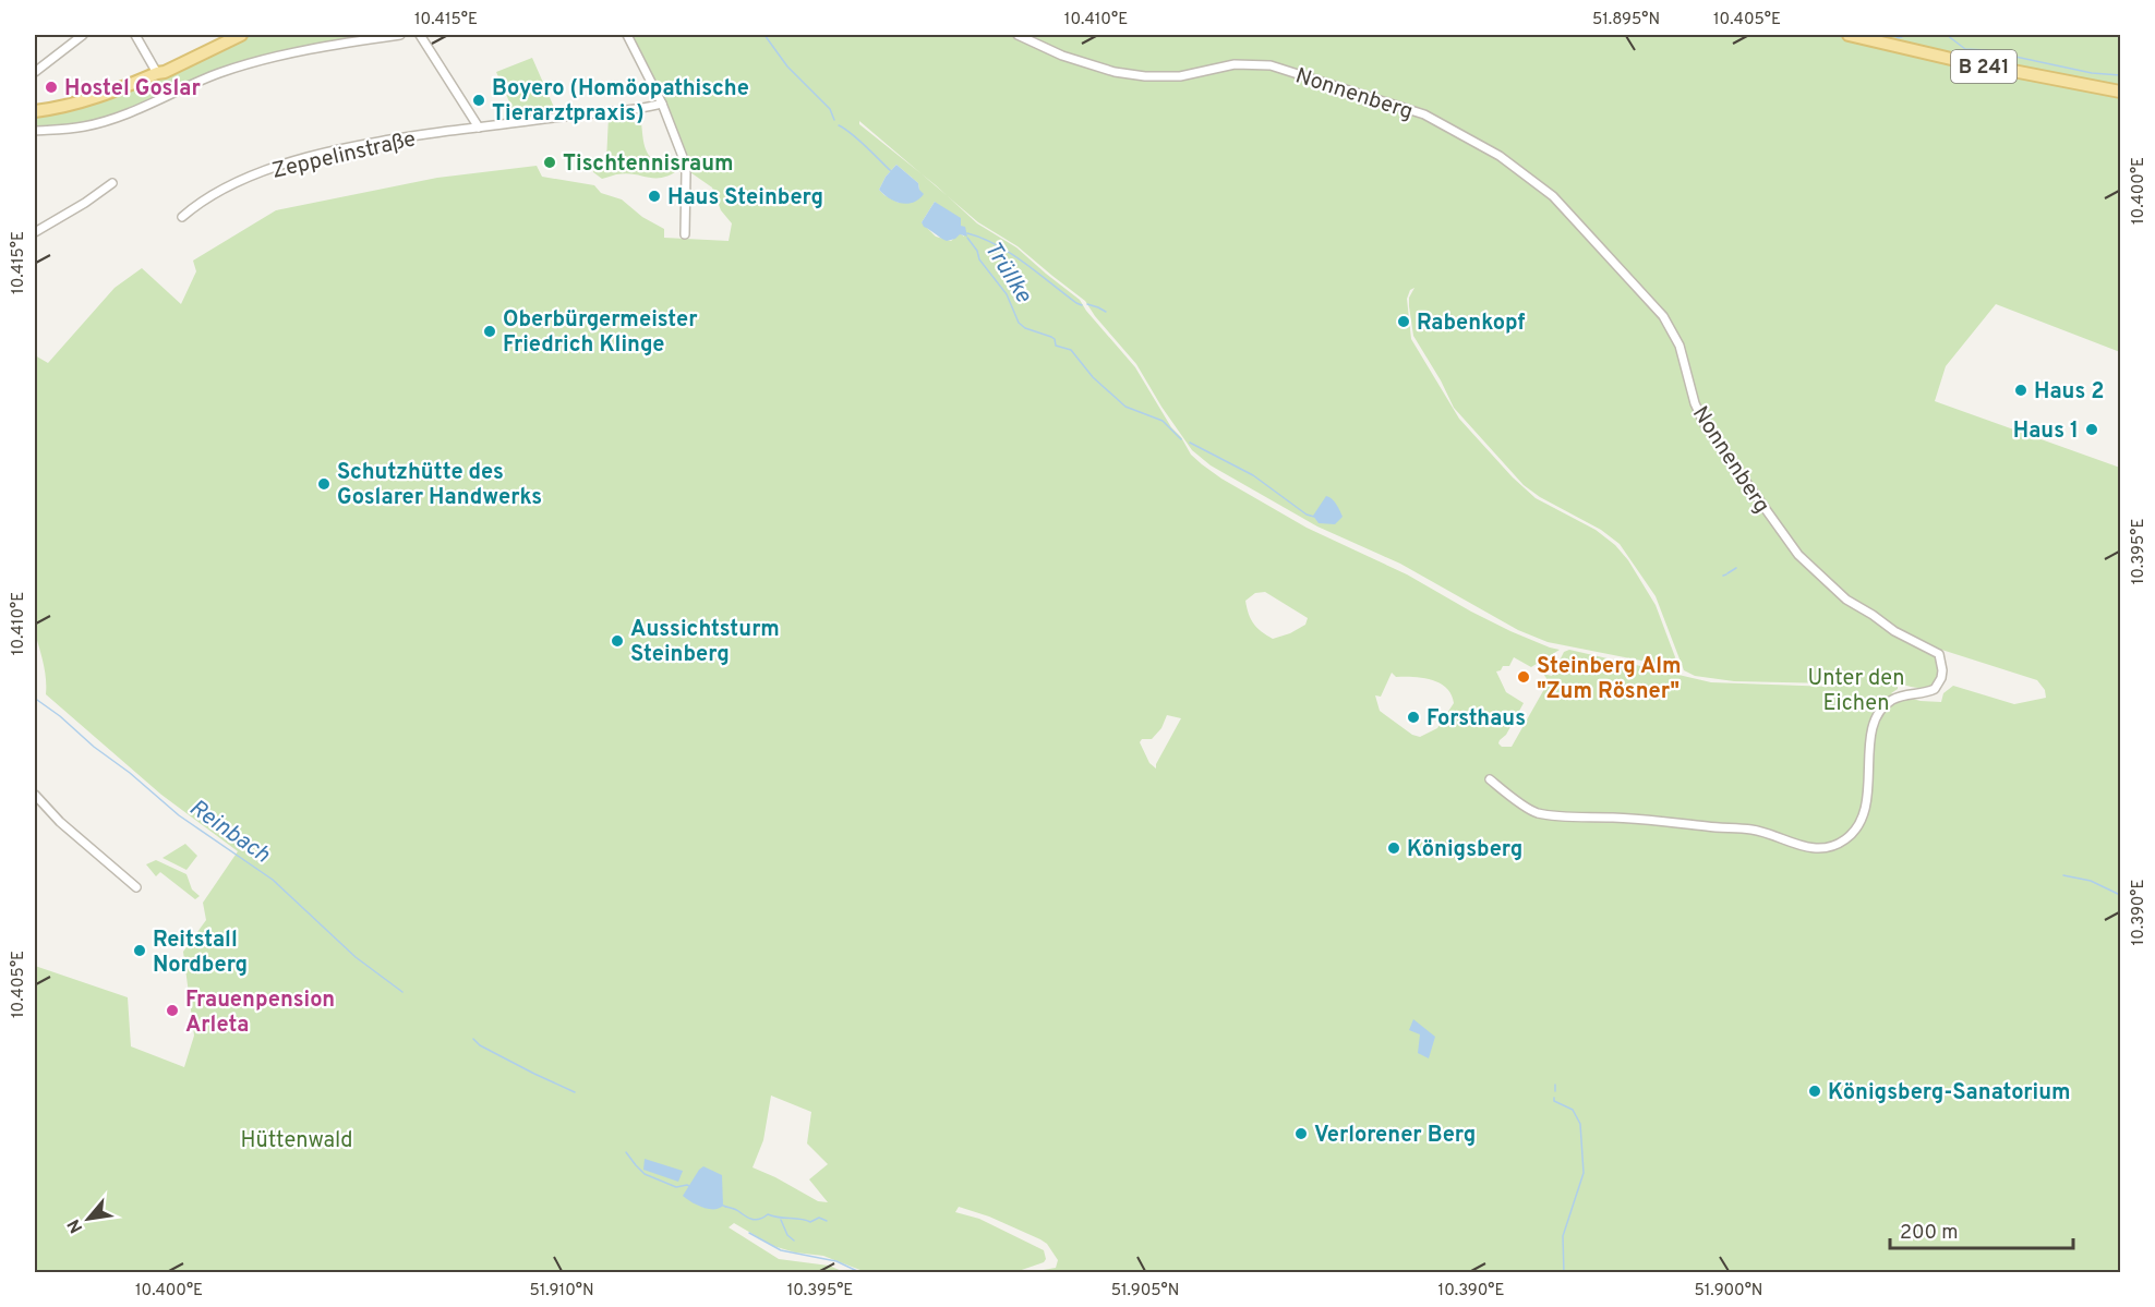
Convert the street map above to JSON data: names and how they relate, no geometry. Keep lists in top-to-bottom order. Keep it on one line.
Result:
{"streets":{"main road":["B 241"],"street":["Nonnenberg","Zeppelinstraße"]},"water":["Trüllke","Reinbach"],"parks":["Unter den Eichen","Hüttenwald"],"places":["Hostel Goslar","Boyero (Homöopathische Tierarztpraxis)","Tischtennisraum","Haus Steinberg","Rabenkopf","Oberbürgermeister Friedrich Klinge","Haus 2","Haus 1","Schutzhütte des Goslarer Handwerks","Aussichtsturm Steinberg","Steinberg Alm \"Zum Rösner\"","Forsthaus","Königsberg","Reitstall Nordberg","Frauenpension Arleta","Königsberg-Sanatorium","Verlorener Berg"],"scale_bar":"200 m","north":"bottom left","coordinates":["10.415°E","10.410°E","51.895°N","10.405°E","10.400°E","10.395°E","10.390°E","51.910°N","51.905°N","51.900°N"]}
